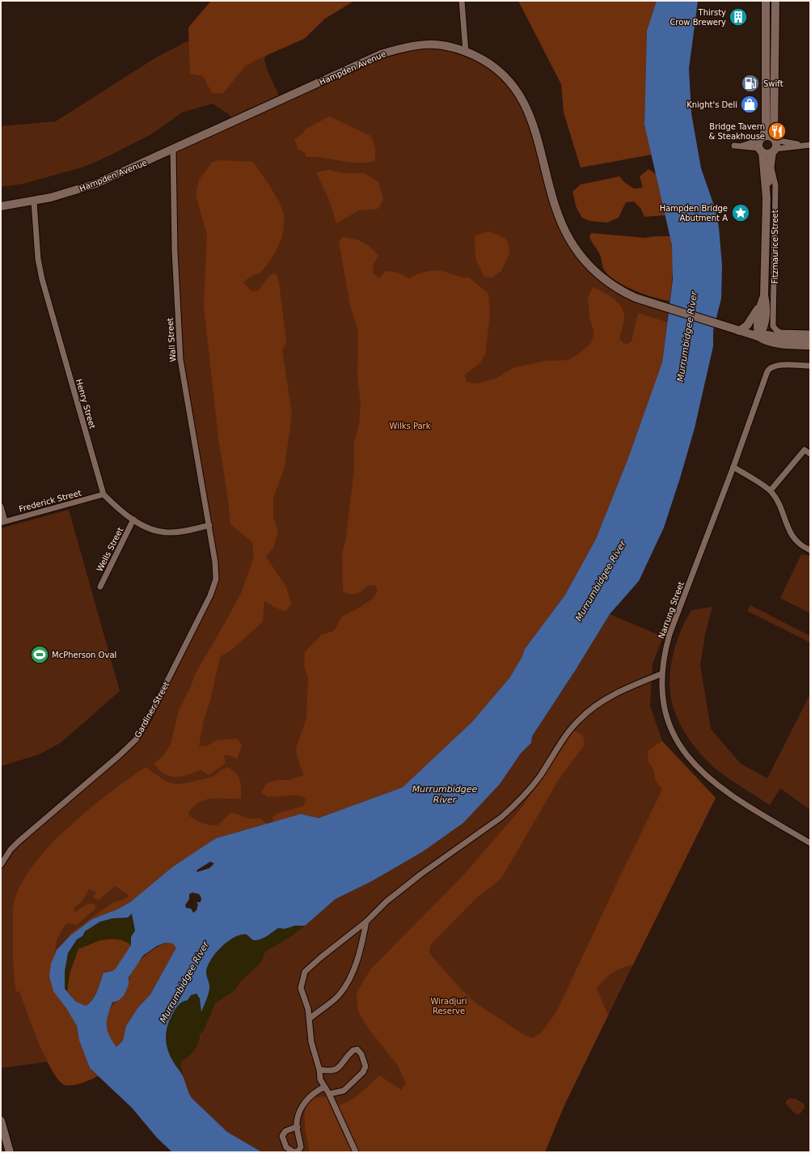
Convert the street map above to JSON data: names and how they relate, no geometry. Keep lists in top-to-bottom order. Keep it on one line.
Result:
{"streets":{"main road":["Hampden Avenue","Fitzmaurice Street"],"street":["Wall Street","Henry Street","Frederick Street","Wells Street","Narrung Street","Gardiner Street"]},"crossings":[["Hampden Avenue","Fitzmaurice Street"],["Hampden Avenue","Wall Street"],["Hampden Avenue","Henry Street"],["Wall Street","Gardiner Street"],["Henry Street","Frederick Street"]],"water":["Murrumbidgee River"],"parks":["Wilks Park","Wiradjuri Reserve"],"places":{"building":["Thirsty Crow Brewery"],"fuel station":["Swift"],"shop":["Knight's Deli"],"restaurant":["Bridge Tavern & Steakhouse"],"place":["Hampden Bridge Abutment A"],"sports":["McPherson Oval"]}}
